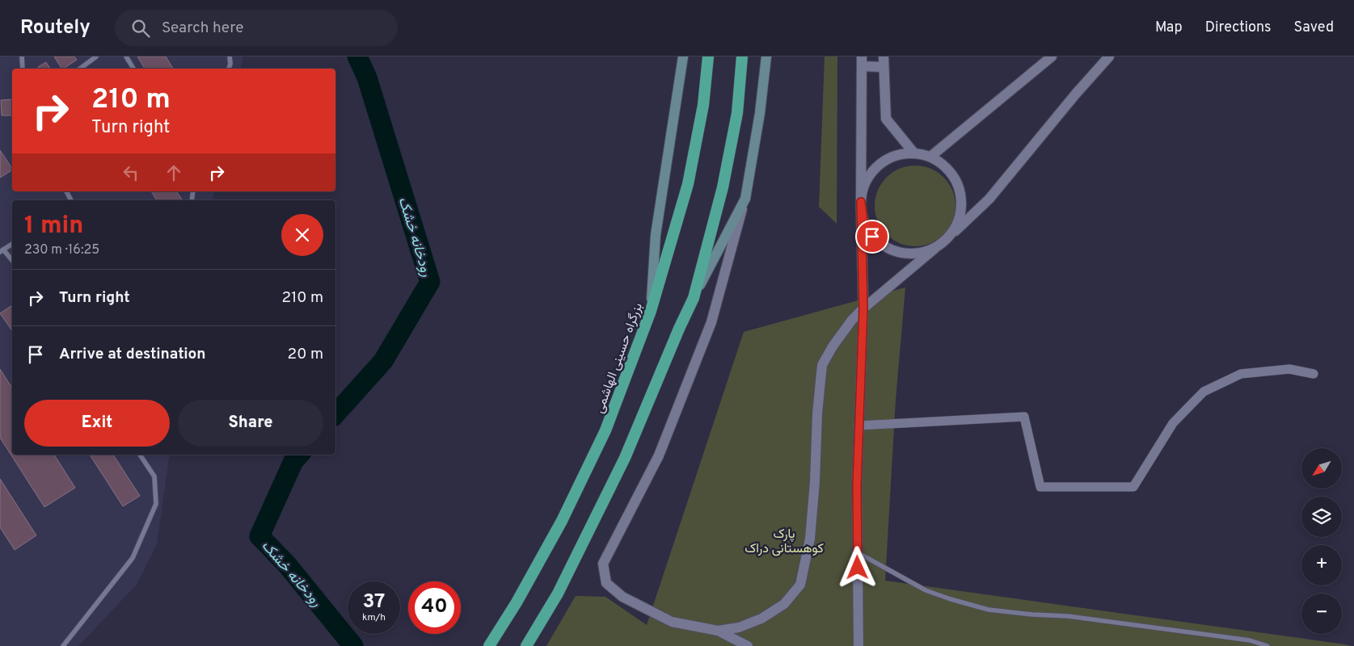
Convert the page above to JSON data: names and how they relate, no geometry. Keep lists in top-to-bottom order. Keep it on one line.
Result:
{"streets":{"highway":["بزرگراه حسینی الهاشمی"]},"water":["رودخانه خشک"],"parks":["پارک کوهستانی دراک"],"north":"bottom left","page":{"header":"Routely","search":"Search here","nav":["Map","Directions","Saved"],"turn":["210 m","Turn right"],"heading":["1 min","230 m · 16:25"],"list":[{"name":"Turn right","value":"210 m"},{"name":"Arrive at destination","value":"20 m"}],"buttons":["Exit","Share"],"map_buttons":["+","−"],"speed":"37 km/h","limit":"40"}}
